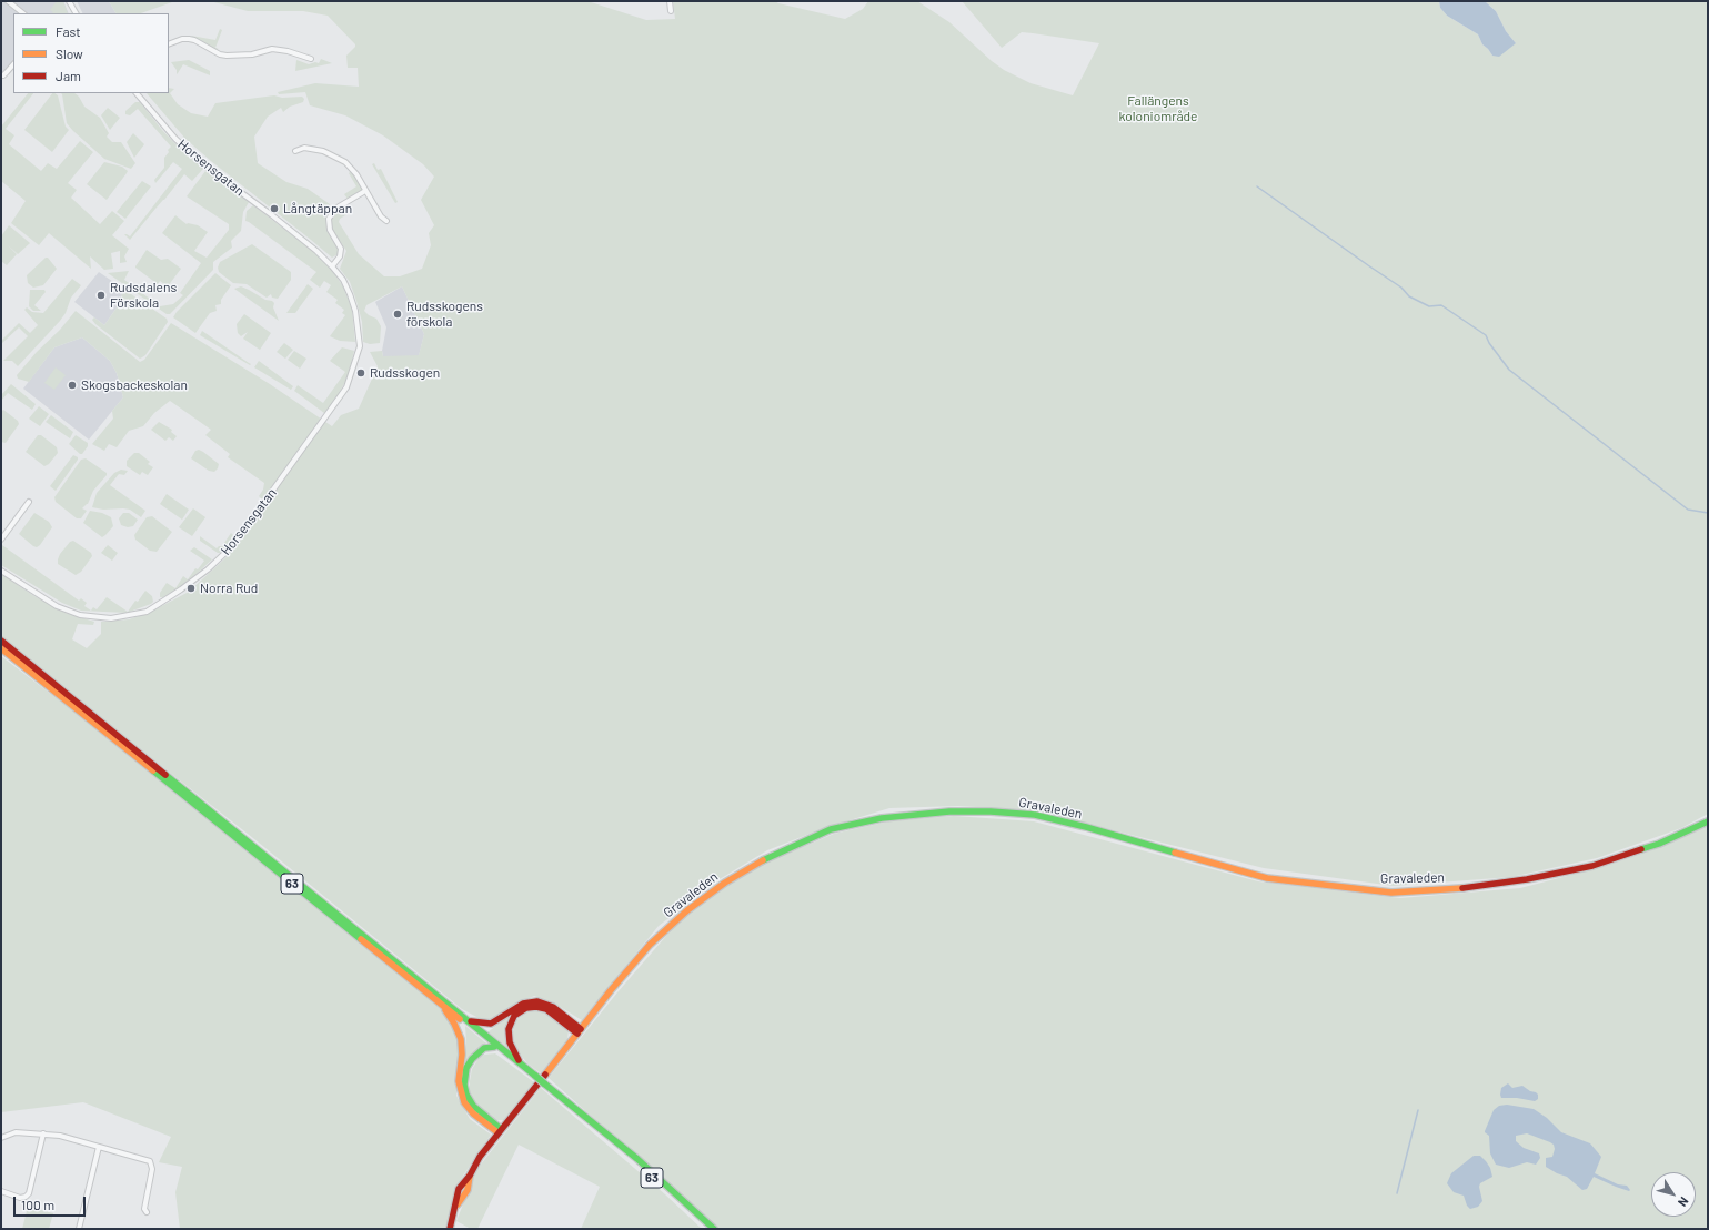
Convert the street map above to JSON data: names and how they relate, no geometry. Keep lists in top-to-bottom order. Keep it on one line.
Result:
{"streets":{"main road":["Gravaleden","63"],"street":["Horsensgatan"]},"parks":["Fallängens koloniområde"],"places":["Långtäppan","Rudsdalens Förskola","Rudsskogens förskola","Rudsskogen","Skogsbackeskolan","Norra Rud"],"legend":["Fast","Slow","Jam"],"scale_bar":"100 m","north":"bottom right"}
